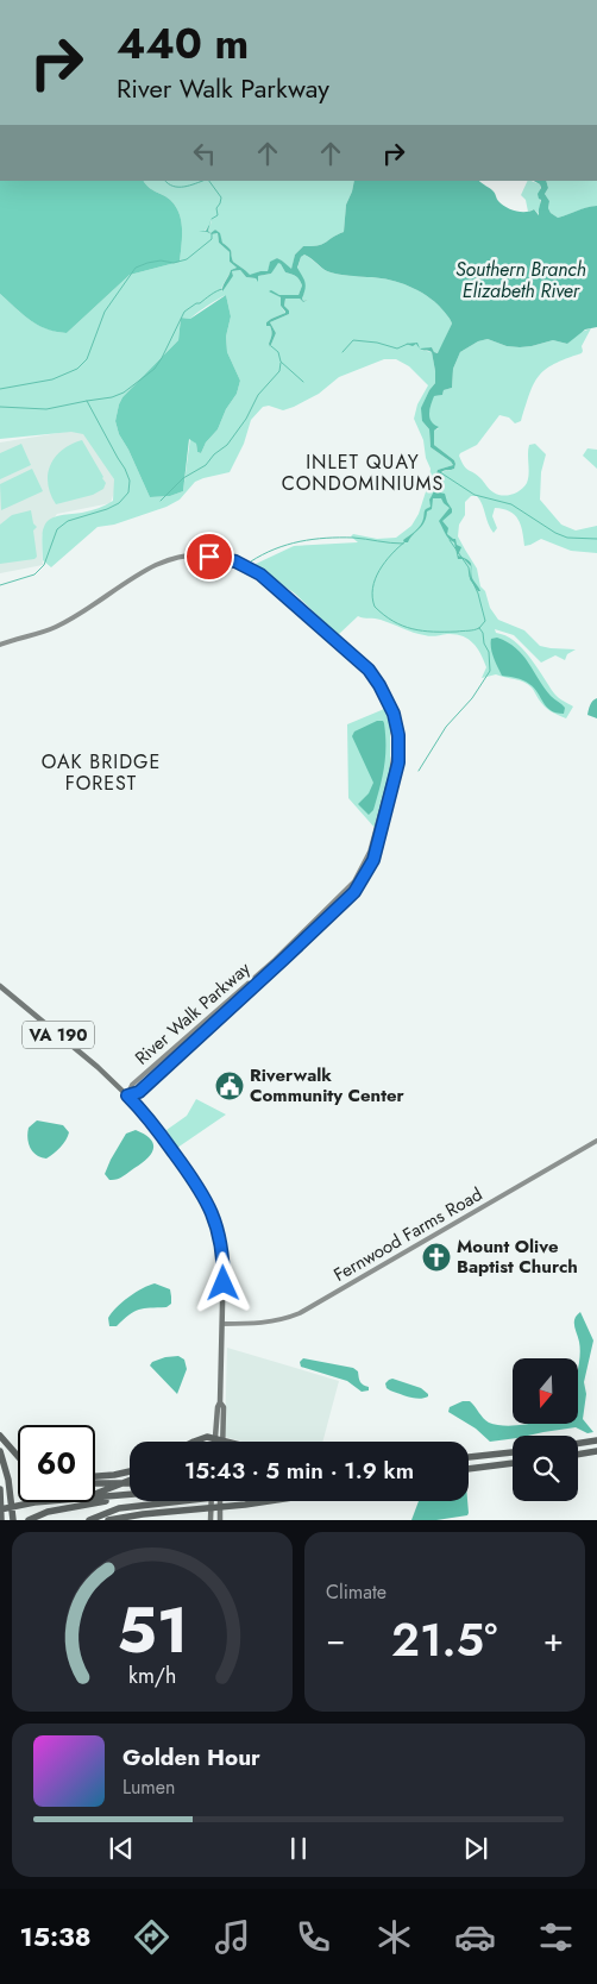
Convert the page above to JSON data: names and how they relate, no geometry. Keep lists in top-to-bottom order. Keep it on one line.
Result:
{"streets":{"main road":["VA 190"],"street":["River Walk Parkway","Fernwood Farms Road"]},"crossings":[["River Walk Parkway","VA 190"],["VA 190","Fernwood Farms Road"]],"districts":["INLET QUAY CONDOMINIUMS","OAK BRIDGE FOREST"],"water":["Southern Branch Elizabeth River"],"places":{"public building":["Riverwalk Community Center"],"church":["Mount Olive Baptist Church"]},"north":"bottom","page":{"turn":["440 m","River Walk Parkway"],"limit":"60","trip":"15:43 · 5 min · 1.9 km","tile":"Climate","heat":["−","21.5°","+"],"song":["Golden Hour","Lumen"],"tabs":"15:38","gauge":["51","km/h"]}}
